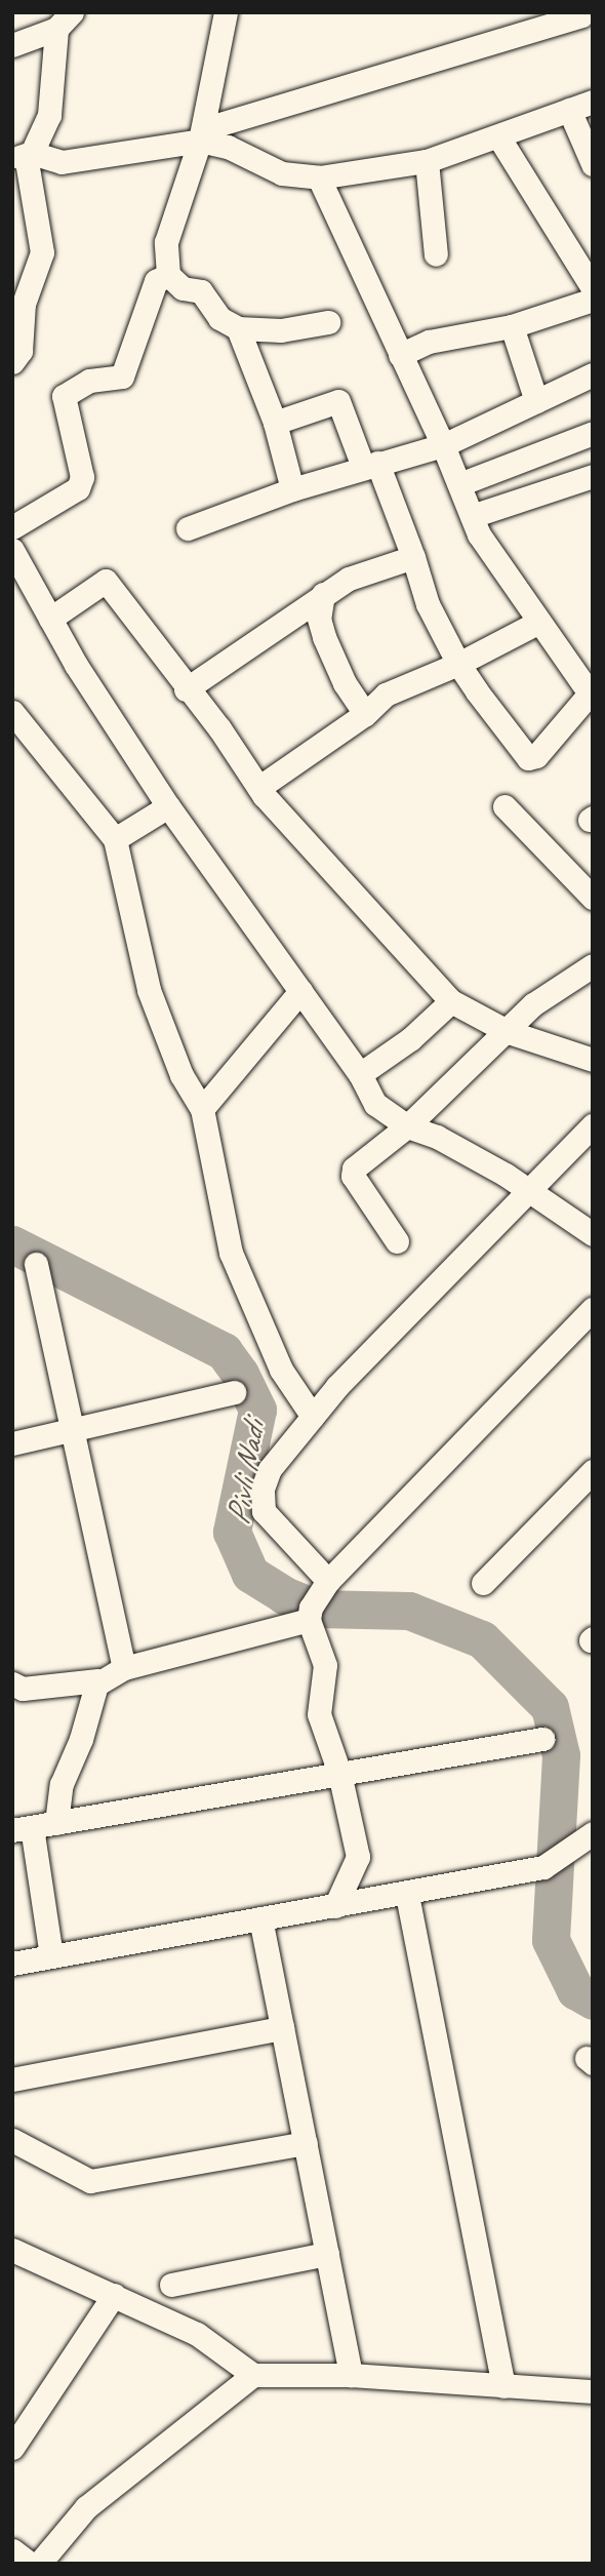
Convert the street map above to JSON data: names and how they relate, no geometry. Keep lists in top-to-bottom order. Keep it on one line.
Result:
{"water":["Pivli Nadi"]}
